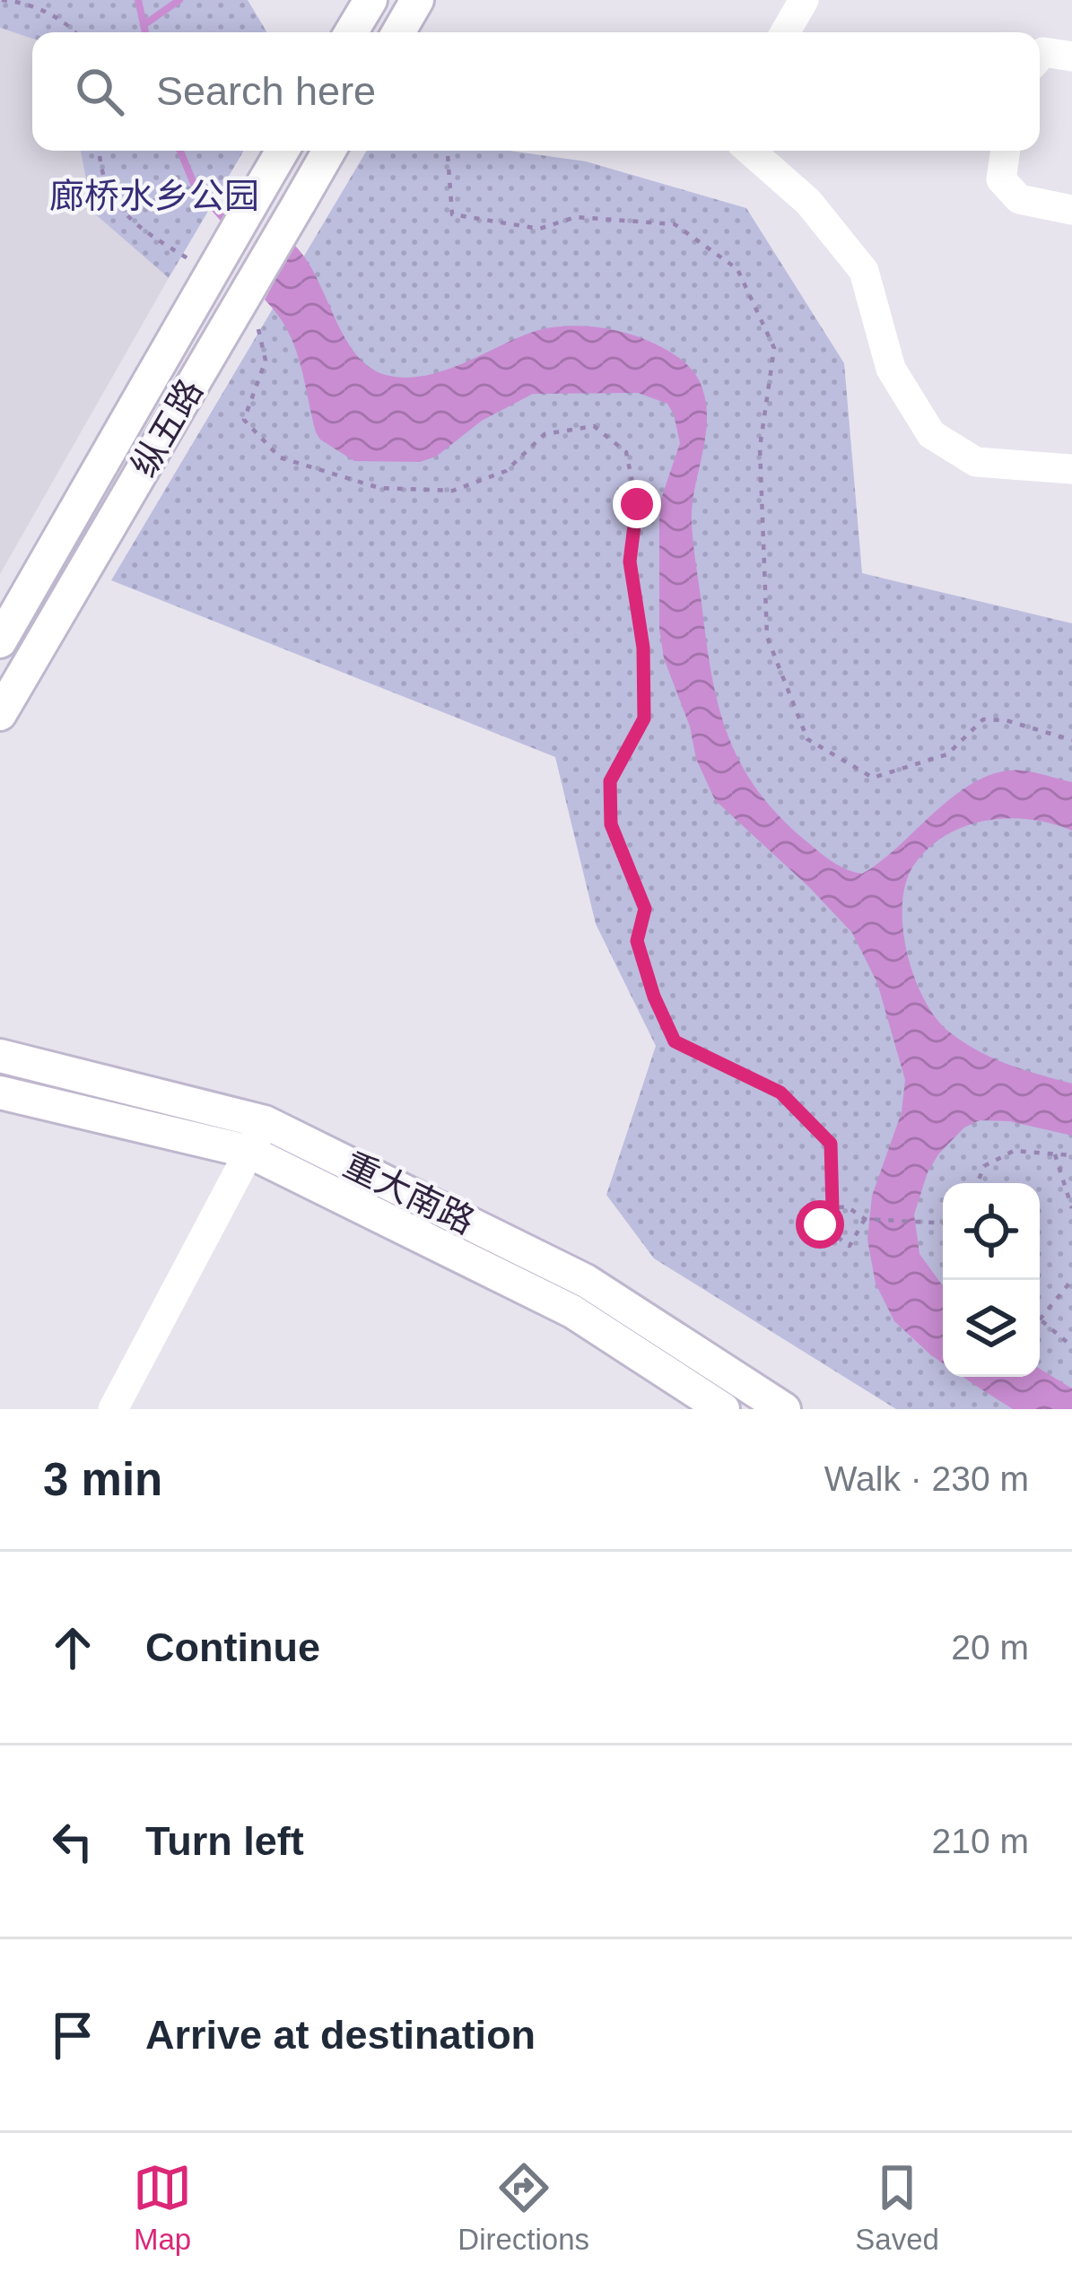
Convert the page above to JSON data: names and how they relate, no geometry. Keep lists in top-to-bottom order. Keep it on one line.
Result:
{"streets":{"main road":["纵五路","重大南路"]},"parks":["廊桥水乡公园"],"page":{"search":"Search here","heading":["3 min","Walk · 230 m"],"list":[["Continue","20 m"],["Turn left","210 m"],"Arrive at destination"],"nav":["Map","Directions","Saved"]}}
